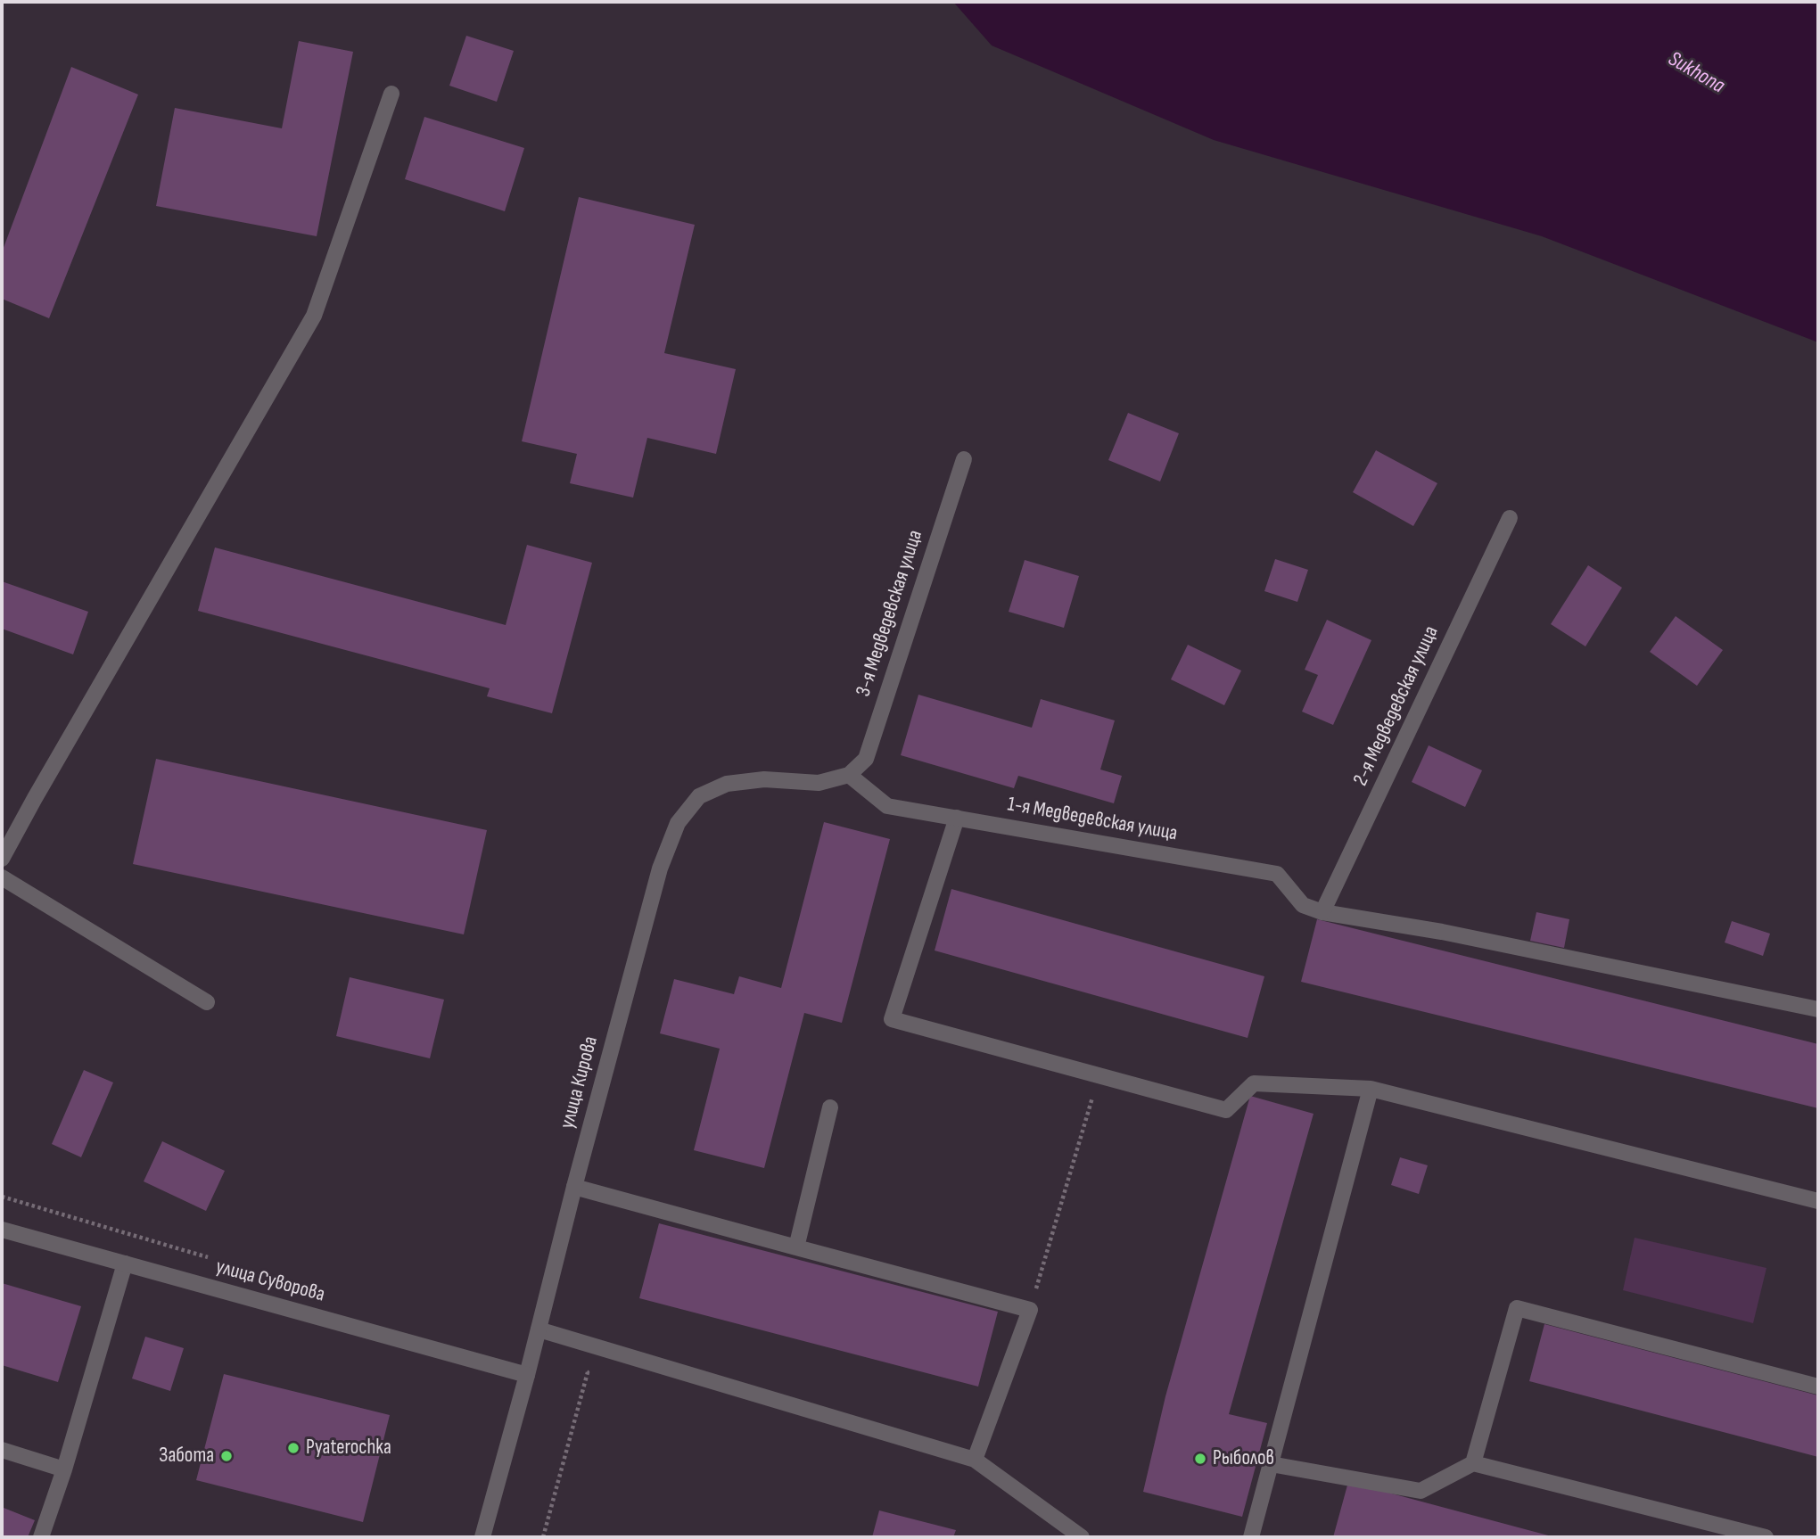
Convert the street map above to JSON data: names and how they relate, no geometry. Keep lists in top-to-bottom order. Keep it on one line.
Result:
{"streets":{"street":["3-я Медведевская улица","2-я Медведевская улица","1-я Медведевская улица","улица Кирова","улица Суворова"]},"crossings":[["3-я Медведевская улица","1-я Медведевская улица"],["3-я Медведевская улица","улица Кирова"],["2-я Медведевская улица","1-я Медведевская улица"],["1-я Медведевская улица","улица Кирова"],["улица Кирова","улица Суворова"]],"water":["Sukhona"],"places":["Pyaterochka","Забота","Рыболов"]}
